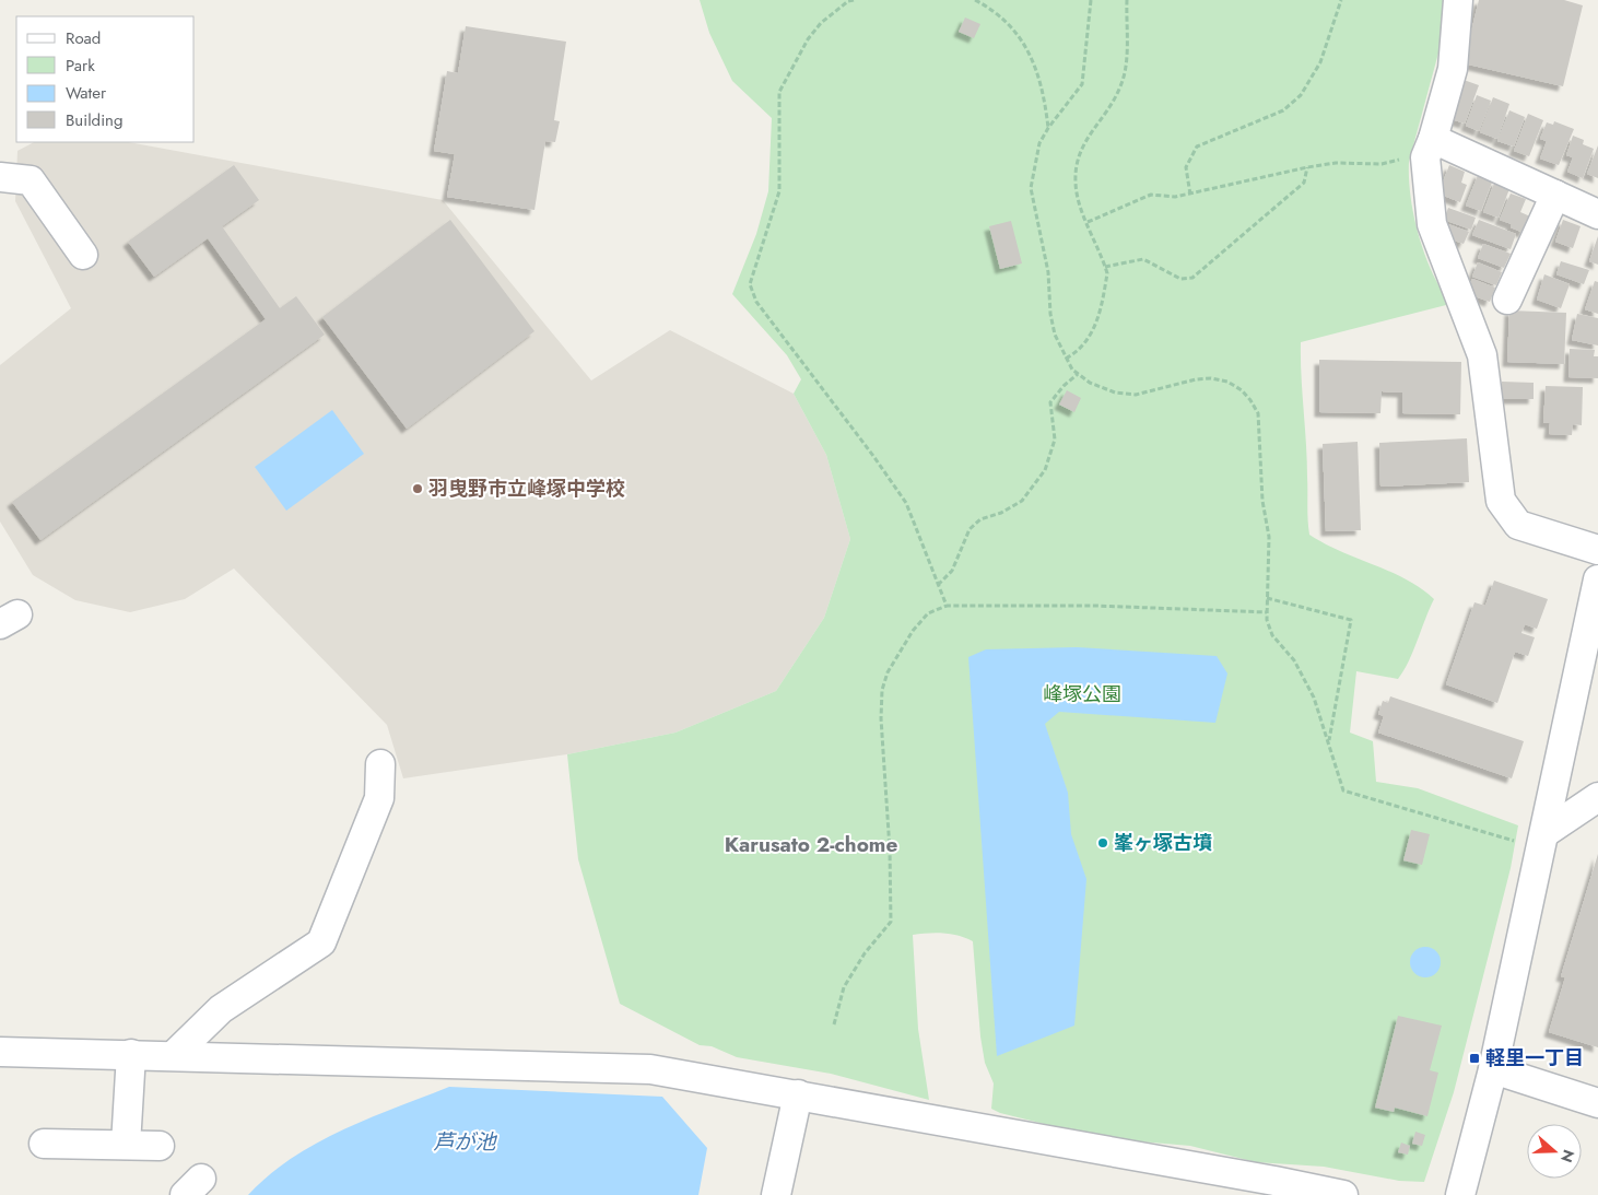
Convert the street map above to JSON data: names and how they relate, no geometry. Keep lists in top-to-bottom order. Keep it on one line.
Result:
{"districts":["Karusato 2-chome"],"water":["芦が池"],"parks":["峰塚公園"],"places":{"other":["羽曳野市立峰塚中学校","峯ヶ塚古墳"],"transit":["軽里一丁目"]},"legend":["Road","Park","Water","Building"],"north":"right"}
